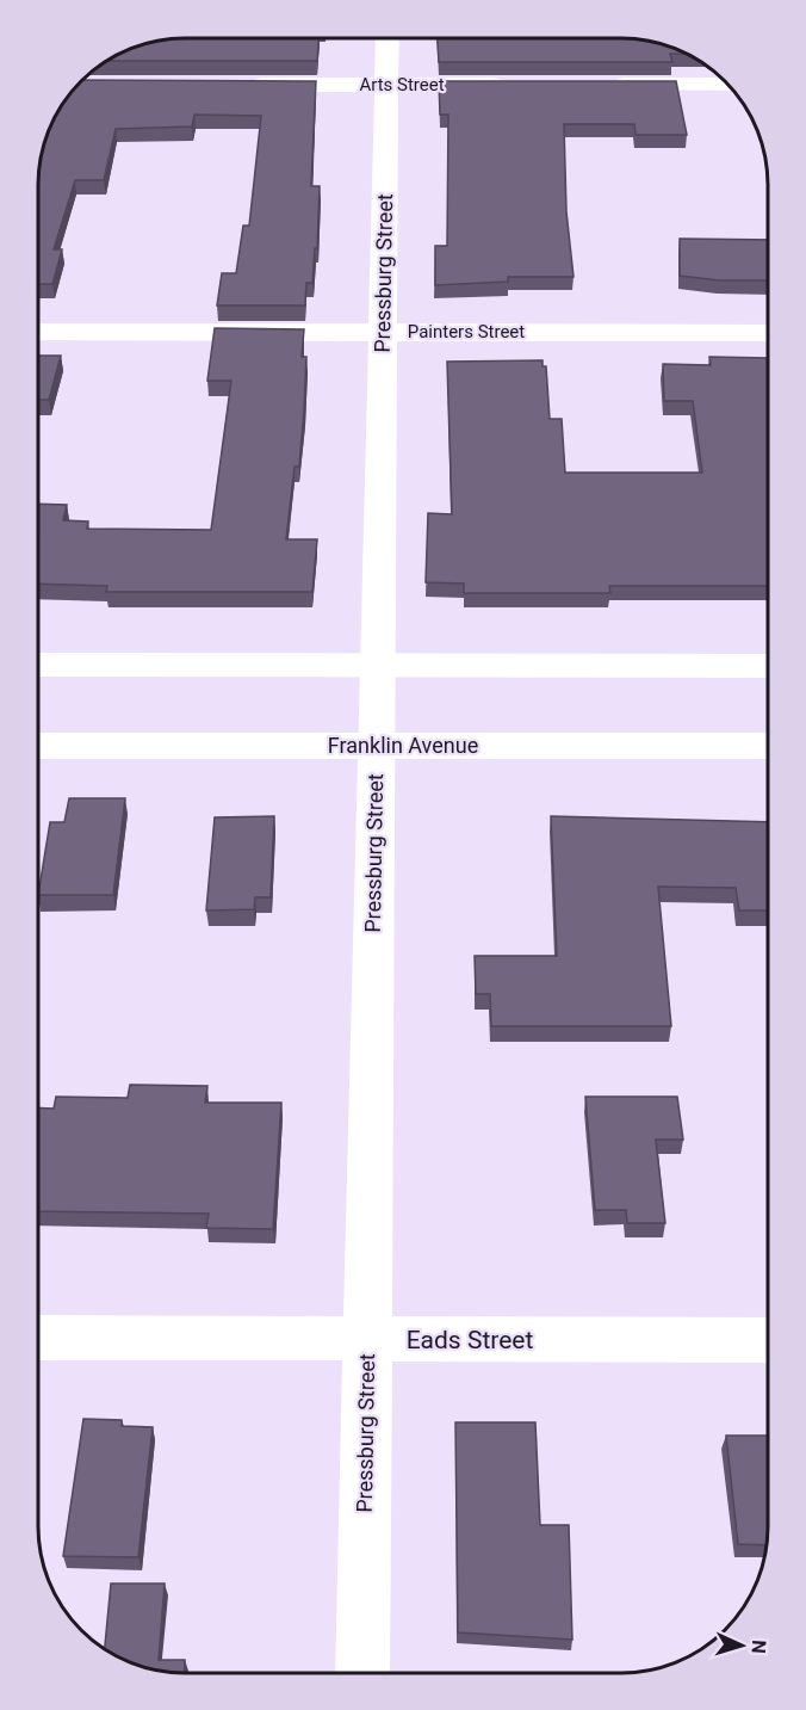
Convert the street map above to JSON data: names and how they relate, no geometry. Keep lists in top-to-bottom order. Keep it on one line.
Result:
{"streets":{"street":["Arts Street","Pressburg Street","Painters Street","Franklin Avenue","Eads Street"]},"crossings":[["Arts Street","Pressburg Street"],["Pressburg Street","Painters Street"],["Pressburg Street","Franklin Avenue"],["Pressburg Street","Eads Street"]],"north":"right"}
